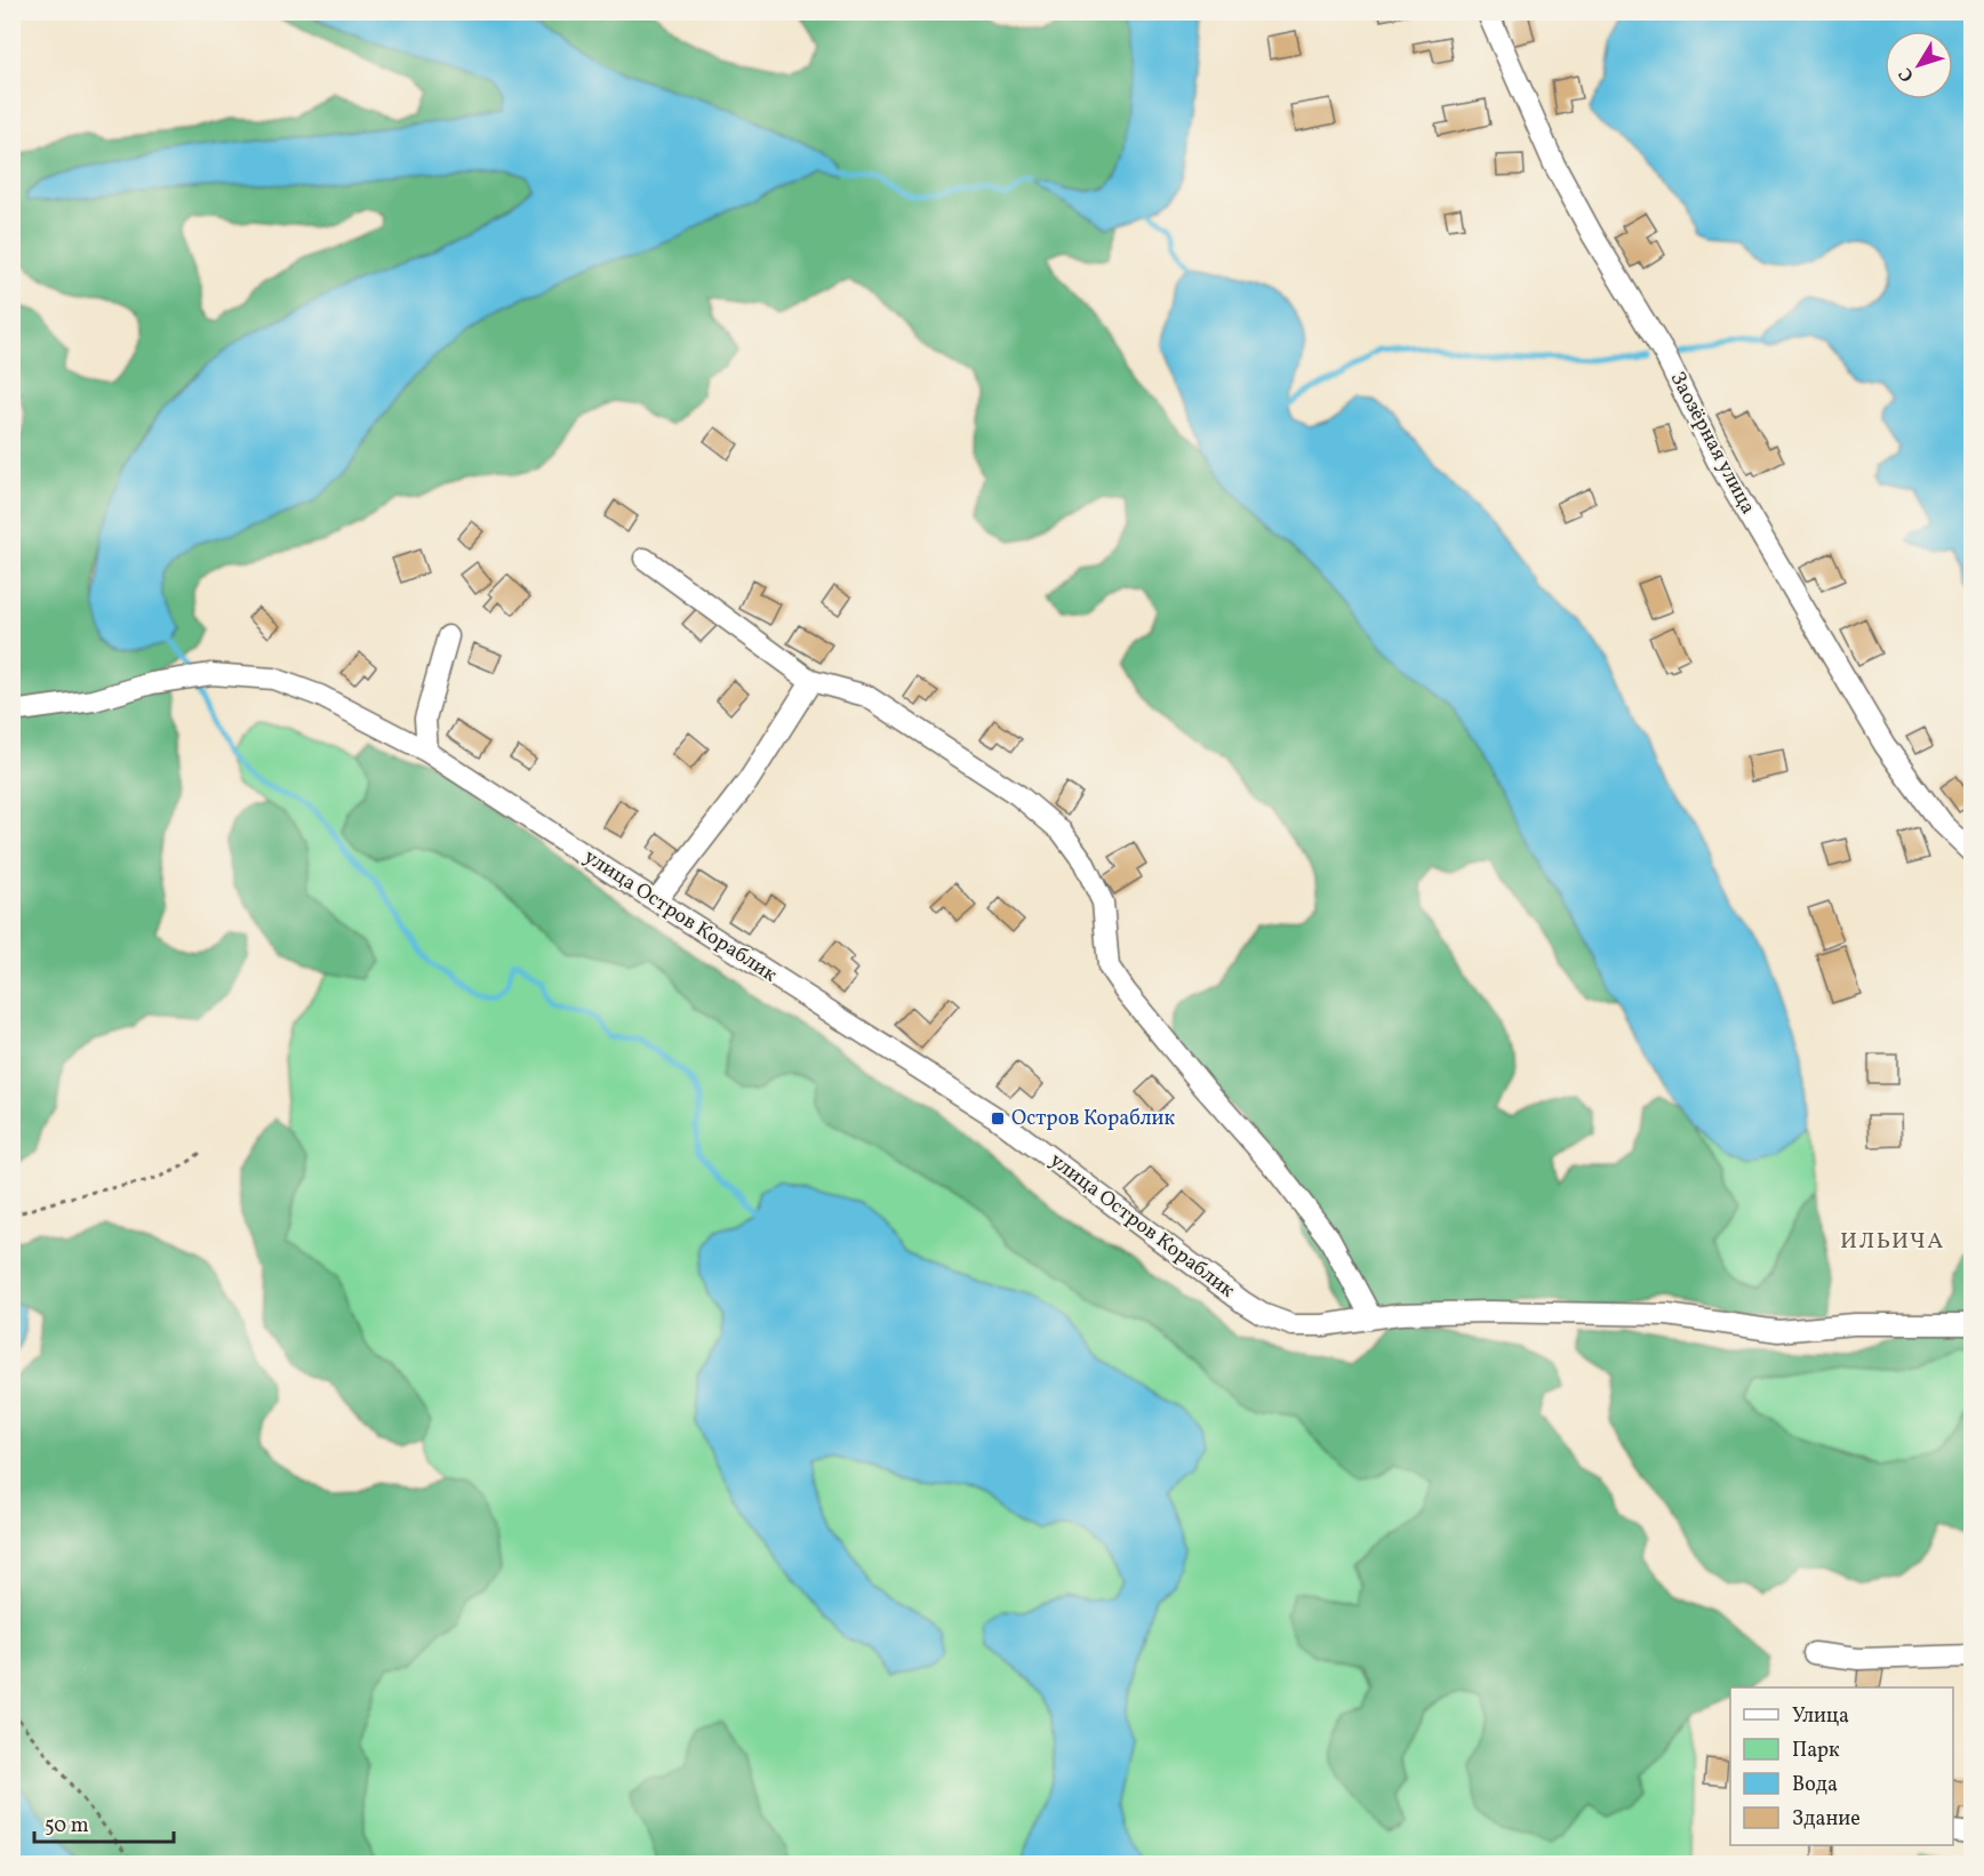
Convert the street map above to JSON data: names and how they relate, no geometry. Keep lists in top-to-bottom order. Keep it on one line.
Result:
{"streets":{"street":["Заозёрная улица","улица Остров Кораблик"]},"districts":["ИЛЬИЧА"],"places":{"transit":["Остров Кораблик"]},"legend":["Улица","Парк","Вода","Здание"],"scale_bar":"50 m","north":"bottom left"}
